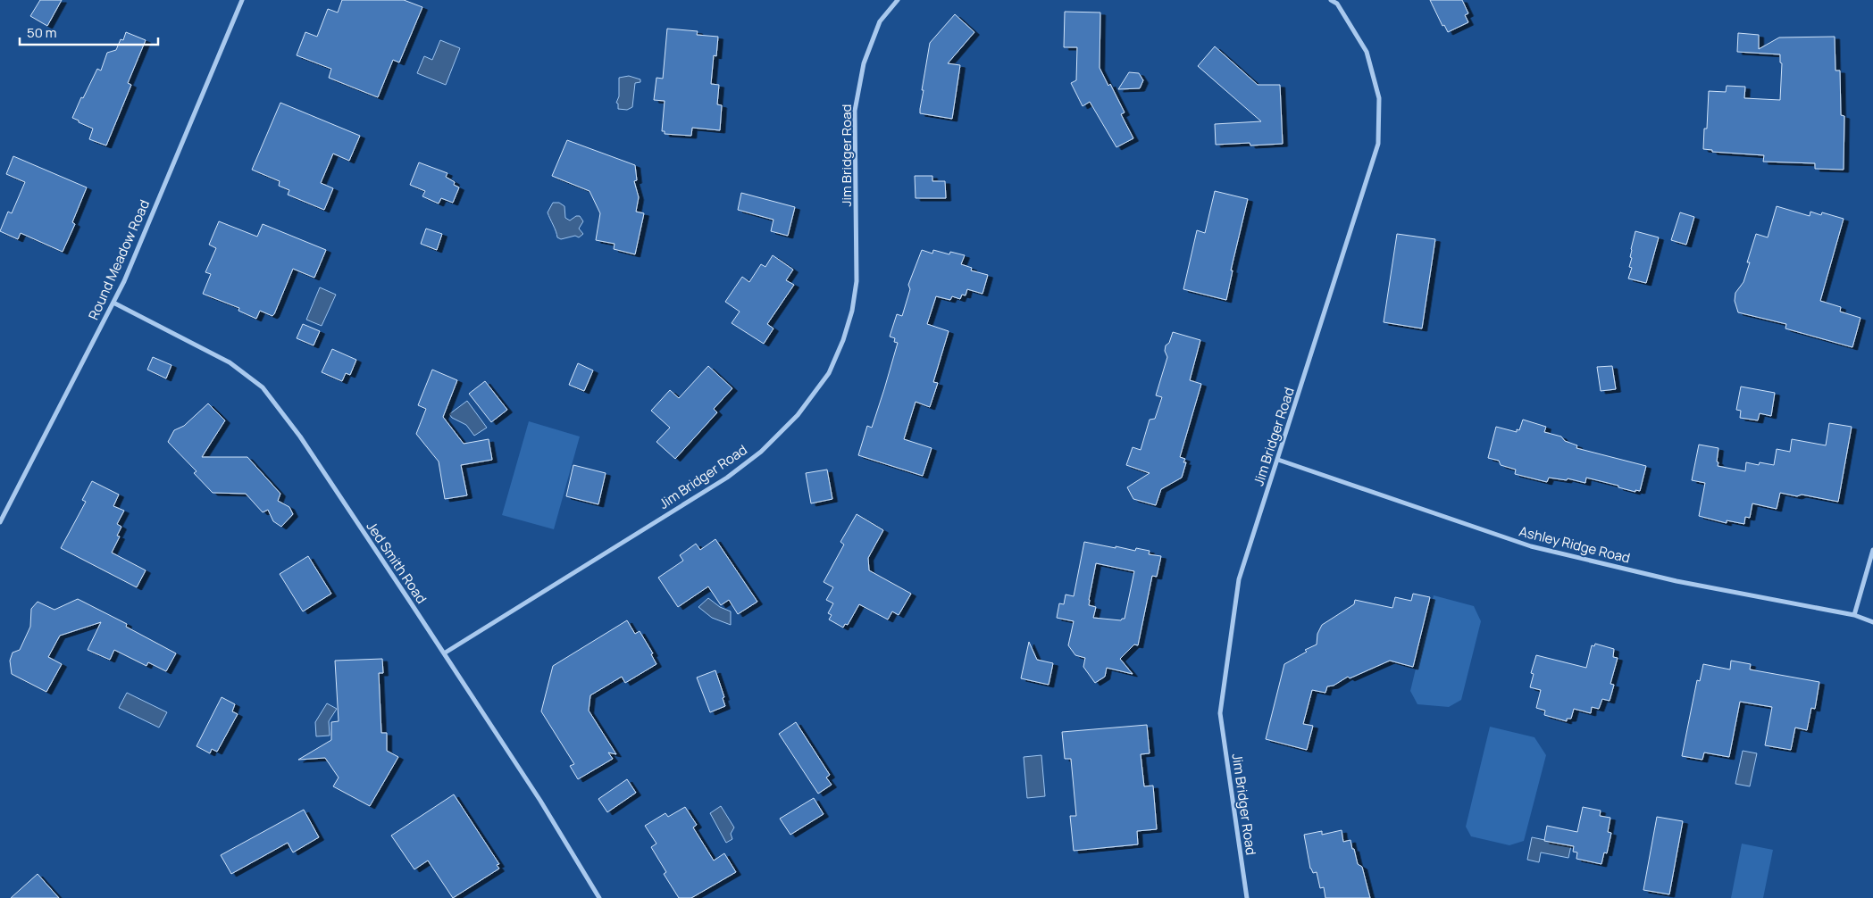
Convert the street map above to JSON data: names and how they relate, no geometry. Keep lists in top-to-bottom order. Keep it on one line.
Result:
{"streets":{"street":["Jim Bridger Road","Round Meadow Road","Ashley Ridge Road","Jed Smith Road"]},"crossings":[["Jim Bridger Road","Ashley Ridge Road"],["Jim Bridger Road","Jed Smith Road"],["Round Meadow Road","Jed Smith Road"]],"scale_bar":"50 m"}
